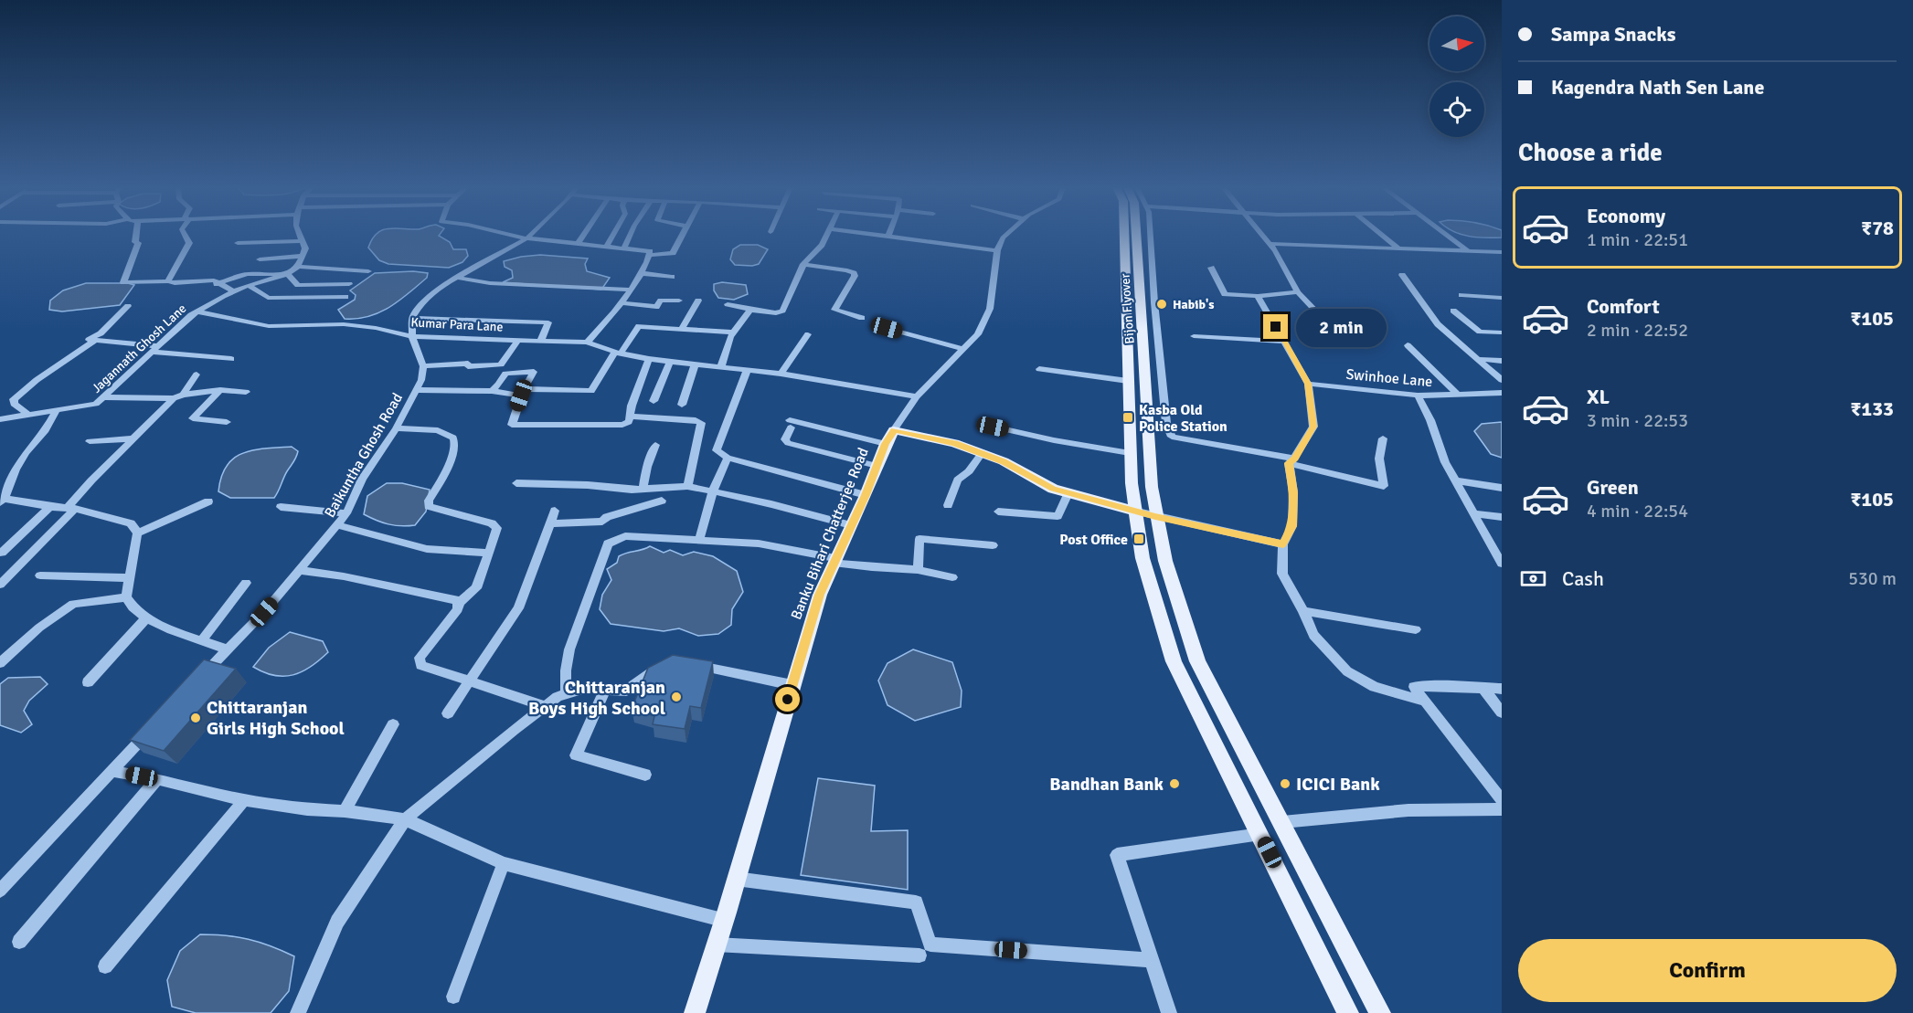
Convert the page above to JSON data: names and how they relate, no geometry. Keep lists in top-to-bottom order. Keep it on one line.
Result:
{"streets":{"main road":["Bijon Flyover","Banku Bihari Chatterjee Road"],"street":["Kumar Para Lane","Jagannath Ghosh Lane","Swinhoe Lane","Baikuntha Ghosh Road"]},"crossings":[["Kumar Para Lane","Jagannath Ghosh Lane"],["Kumar Para Lane","Banku Bihari Chatterjee Road"]],"places":{"other":["Habib's","Chittaranjan Boys High School","Chittaranjan Girls High School","Bandhan Bank","ICICI Bank"],"transit":["Kasba Old Police Station","Post Office"]},"north":"right","page":{"banner":["Sampa Snacks","Kagendra Nath Sen Lane"],"heading":"Choose a ride","list":[{"name":"Economy","note":"1 min · 22:51","value":"₹78"},{"name":"Comfort","note":"2 min · 22:52","value":"₹105"},{"name":"XL","note":"3 min · 22:53","value":"₹133"},{"name":"Green","note":"4 min · 22:54","value":"₹105"}],"bubble":"2 min","pay":["Cash","530 m"],"buttons":"Confirm"}}
